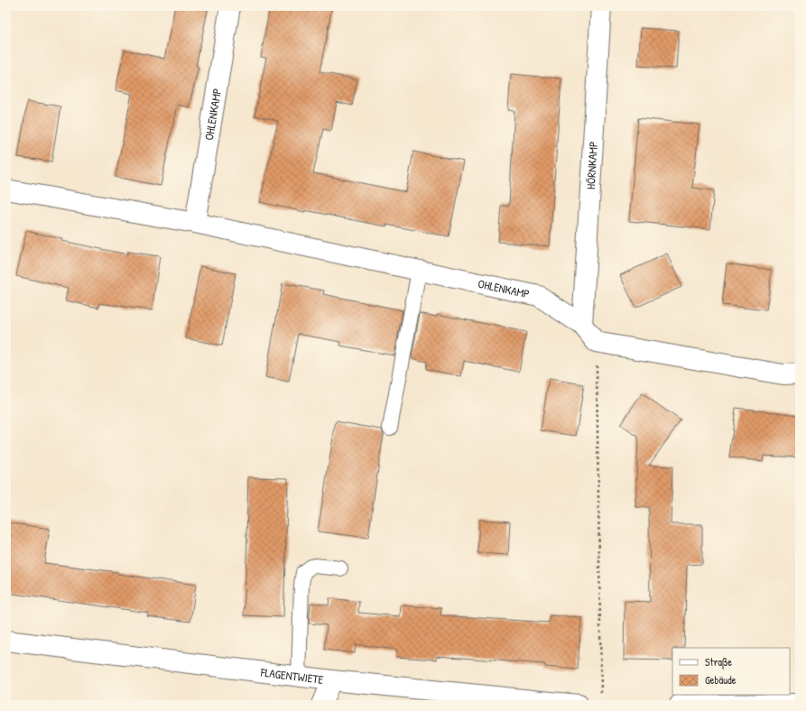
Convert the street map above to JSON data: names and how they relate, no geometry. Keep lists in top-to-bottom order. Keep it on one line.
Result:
{"streets":{"street":["OHLENKAMP","HÖRNKAMP","FLAGENTWIETE"]},"crossings":[["OHLENKAMP","HÖRNKAMP"]],"legend":["Straße","Gebäude"]}
